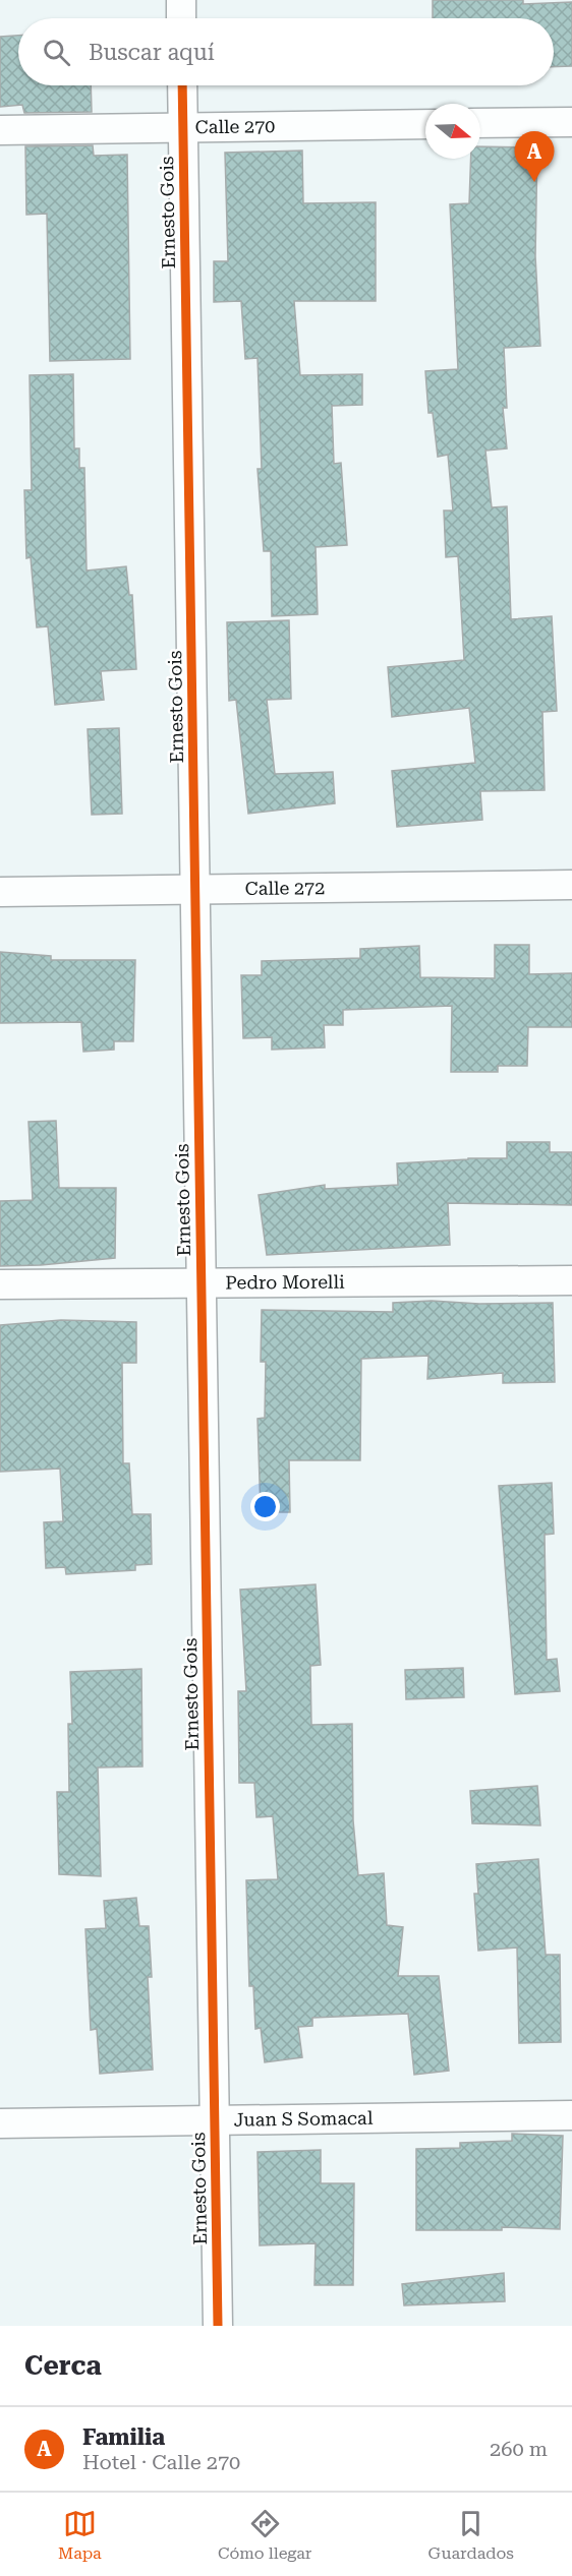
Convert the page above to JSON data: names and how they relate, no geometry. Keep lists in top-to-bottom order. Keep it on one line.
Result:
{"streets":{"street":["Calle 270","Ernesto Gois","Calle 272","Pedro Morelli","Juan S Somacal"]},"crossings":[["Calle 270","Ernesto Gois"],["Ernesto Gois","Calle 272"],["Ernesto Gois","Pedro Morelli"],["Ernesto Gois","Juan S Somacal"]],"north":"right","page":{"search":"Buscar aquí","pins":"A","heading":"Cerca","list":[{"mark":"A","name":"Familia","note":"Hotel · Calle 270","value":"260 m"}],"nav":["Mapa","Cómo llegar","Guardados"]}}
